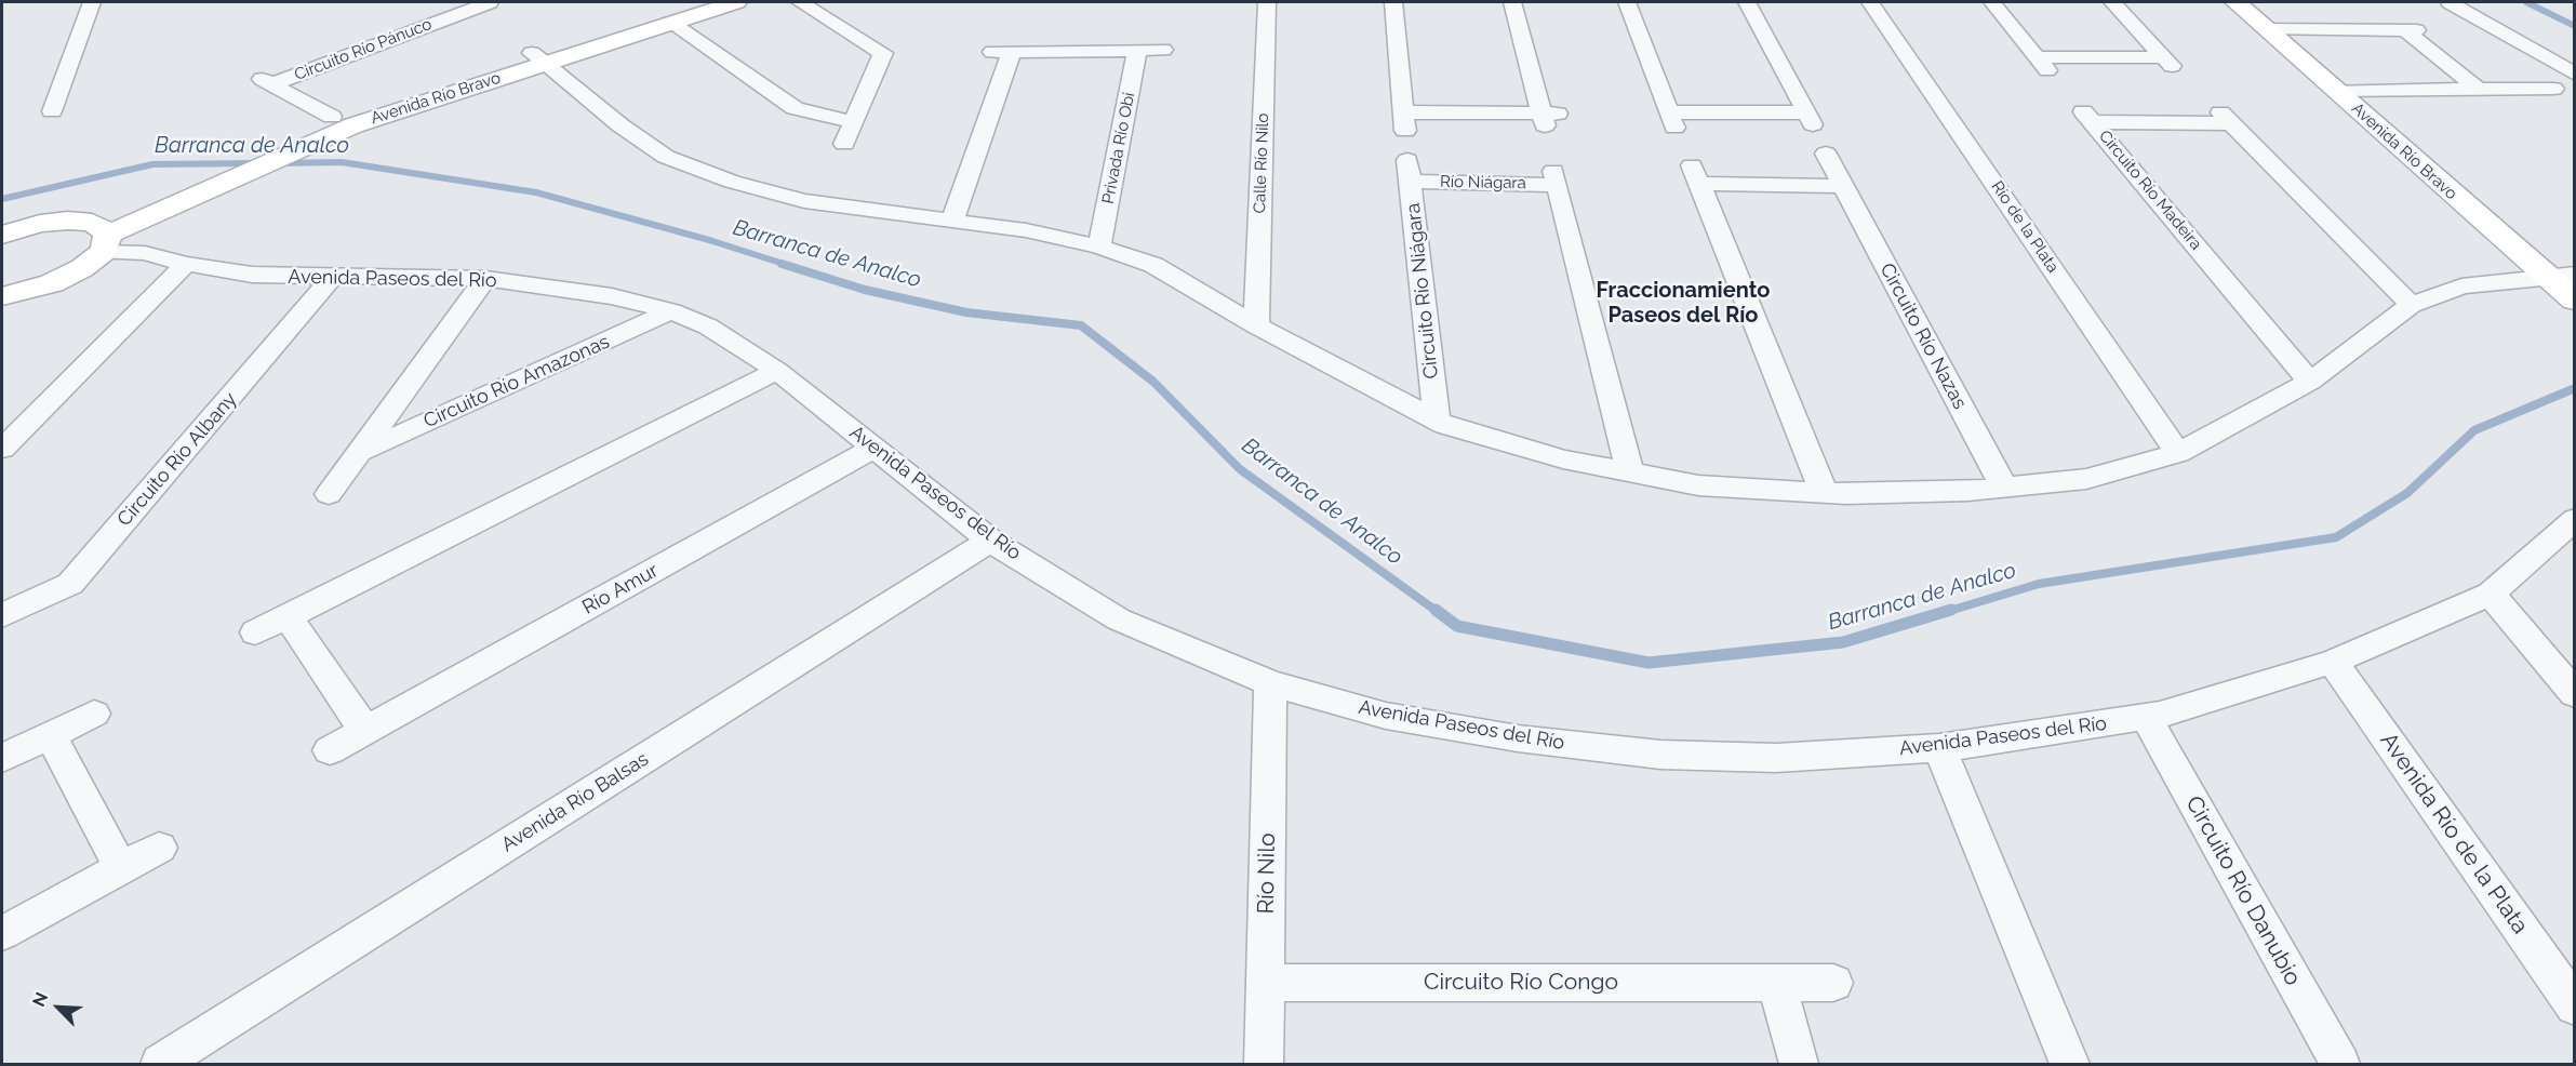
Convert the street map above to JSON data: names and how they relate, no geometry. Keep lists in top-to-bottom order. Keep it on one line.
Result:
{"streets":{"street":["Circuito Río Pánuco","Avenida Río Bravo","Privada Río Obi","Calle Río Nilo","Río Niágara","Circuito Río Madeira","Río de la Plata","Avenida Paseos del Río","Circuito Río Niágara","Circuito Río Nazas","Circuito Río Amazonas","Circuito Río Albany","Río Amur","Avenida Río Balsas","Avenida Río de la Plata","Río Nilo","Circuito Río Danubio","Circuito Río Congo"]},"crossings":[["Circuito Río Pánuco","Avenida Río Bravo"],["Avenida Río Bravo","Avenida Paseos del Río"],["Río Niágara","Circuito Río Niágara"],["Avenida Paseos del Río","Circuito Río Amazonas"],["Avenida Paseos del Río","Circuito Río Albany"],["Avenida Paseos del Río","Río Amur"],["Avenida Paseos del Río","Avenida Río Balsas"],["Avenida Paseos del Río","Avenida Río de la Plata"],["Avenida Paseos del Río","Río Nilo"],["Avenida Paseos del Río","Circuito Río Danubio"],["Río Nilo","Circuito Río Congo"]],"districts":["Fraccionamiento Paseos del Río"],"water":["Barranca de Analco"],"north":"top left"}
